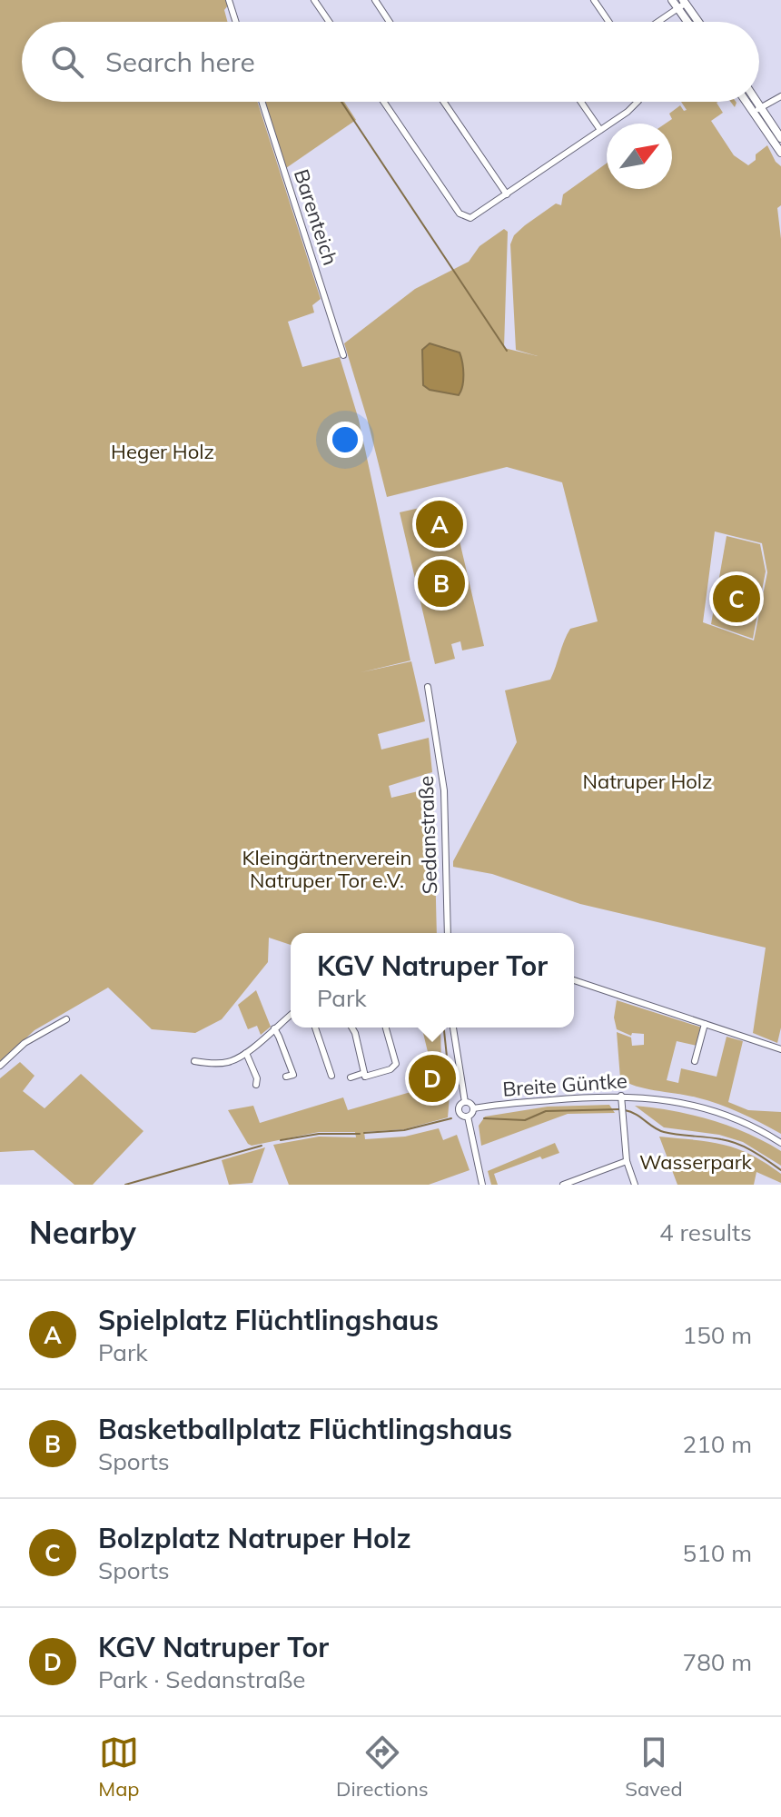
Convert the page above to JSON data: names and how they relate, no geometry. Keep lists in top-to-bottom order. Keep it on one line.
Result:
{"streets":{"street":["Barenteich","Sedanstraße","Breite Güntke"]},"parks":["Heger Holz","Natruper Holz","Kleingärtnerverein Natruper Tor e.V.","Wasserpark"],"north":"top right","page":{"search":"Search here","pins":["A","B","C","D"],"popup":["KGV Natruper Tor","Park"],"heading":["Nearby","4 results"],"list":[{"mark":"A","name":"Spielplatz Flüchtlingshaus","note":"Park","value":"150 m"},{"mark":"B","name":"Basketballplatz Flüchtlingshaus","note":"Sports","value":"210 m"},{"mark":"C","name":"Bolzplatz Natruper Holz","note":"Sports","value":"510 m"},{"mark":"D","name":"KGV Natruper Tor","note":"Park · Sedanstraße","value":"780 m"}],"nav":["Map","Directions","Saved"]}}
